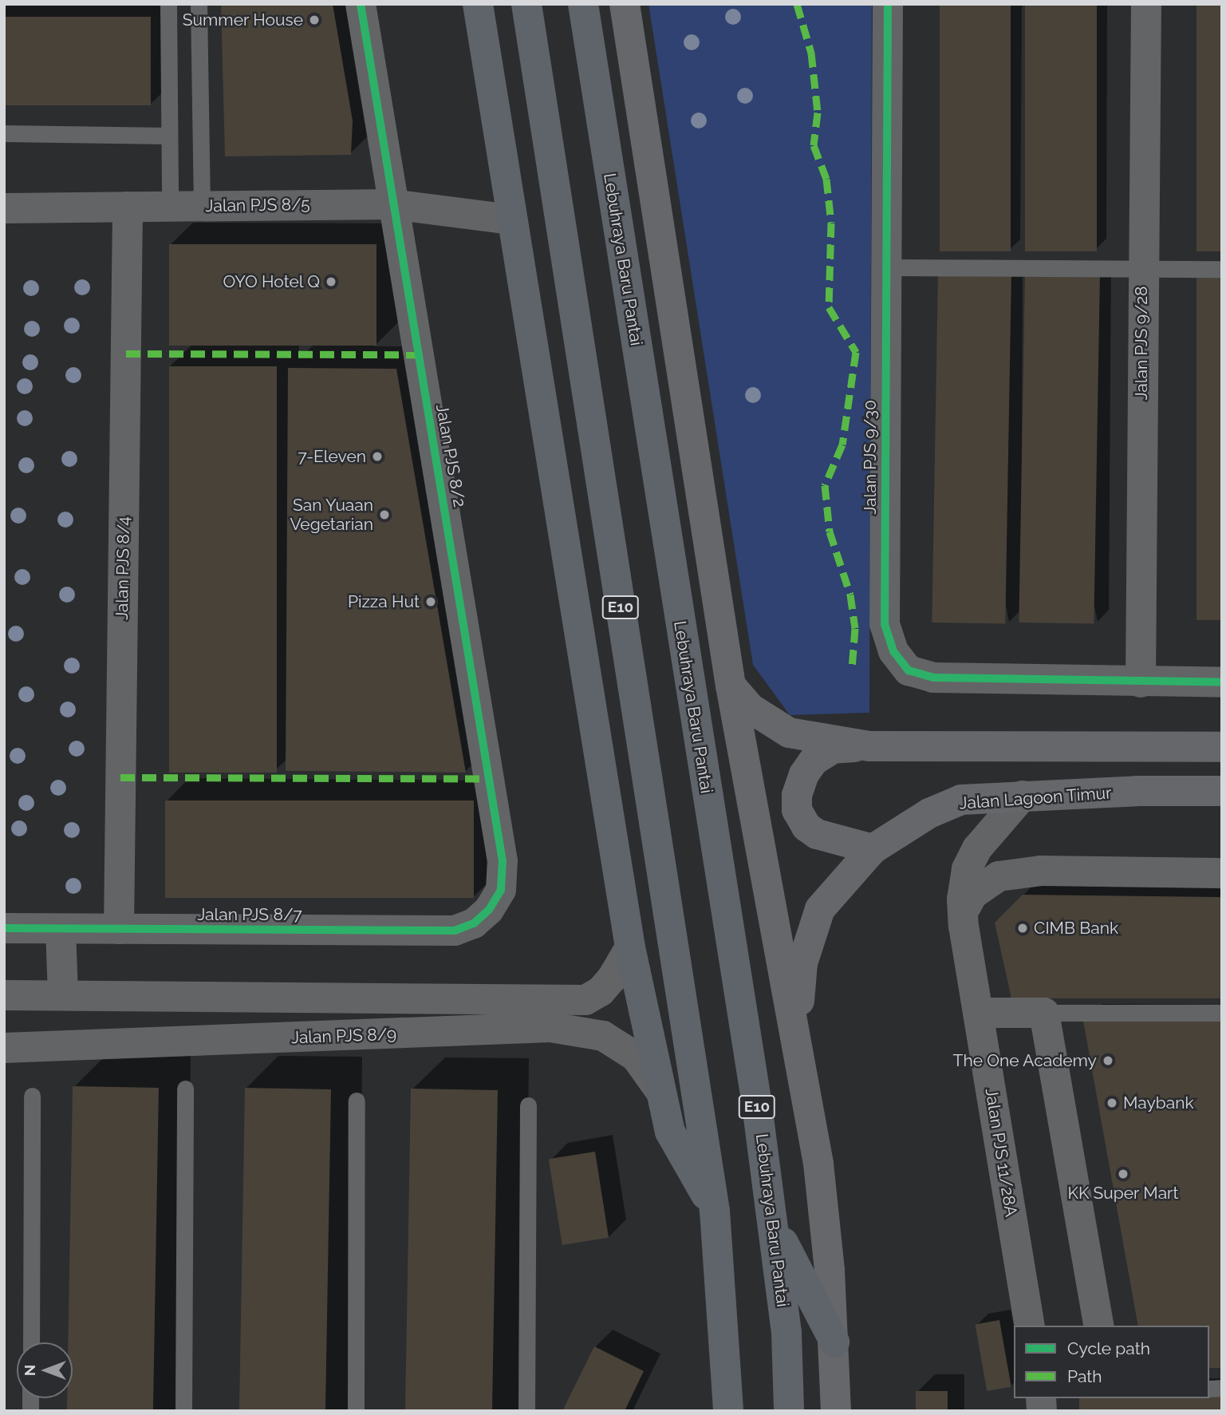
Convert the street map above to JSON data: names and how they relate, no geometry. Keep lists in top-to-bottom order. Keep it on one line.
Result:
{"streets":{"highway":["Lebuhraya Baru Pantai","E10"],"main road":["Jalan Lagoon Timur"],"street":["Jalan PJS 8/5","Jalan PJS 9/28","Jalan PJS 8/2","Jalan PJS 9/30","Jalan PJS 8/4","Jalan PJS 8/7","Jalan PJS 8/9","Jalan PJS 11/28A"]},"crossings":[["Jalan PJS 8/5","Jalan PJS 8/2"],["Jalan PJS 8/5","Jalan PJS 8/4"],["Jalan PJS 9/28","Jalan PJS 9/30"],["Jalan PJS 8/2","Jalan PJS 8/7"],["Jalan PJS 8/4","Jalan PJS 8/7"],["Jalan Lagoon Timur","Jalan PJS 11/28A"]],"places":["Summer House","OYO Hotel Q","7-Eleven","San Yuaan Vegetarian","Pizza Hut","CIMB Bank","The One Academy","Maybank","KK Super Mart"],"legend":["Cycle path","Path"],"north":"left"}
